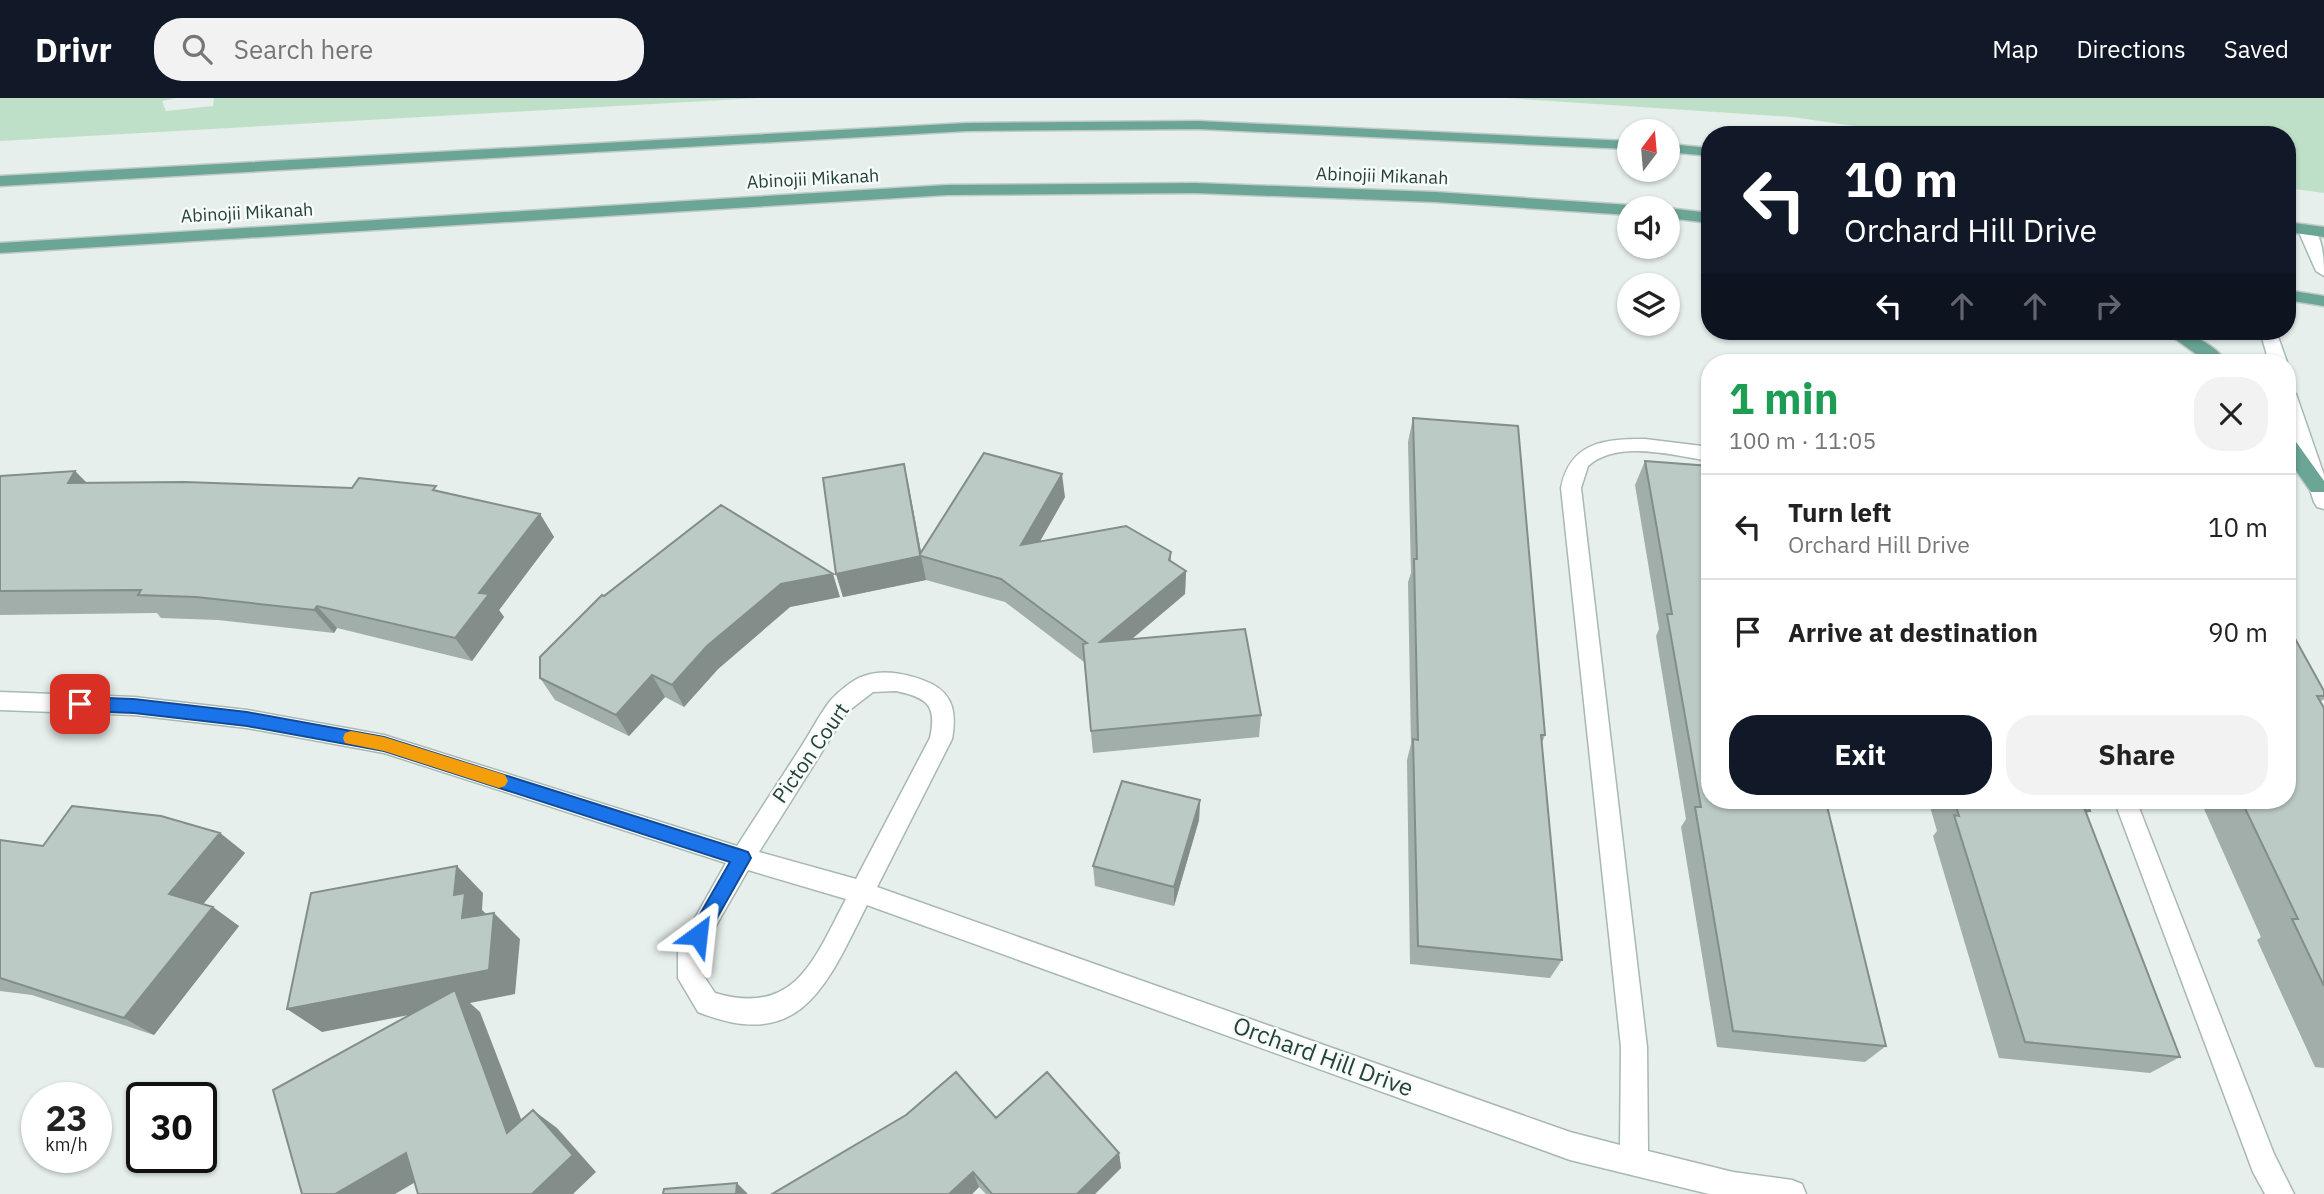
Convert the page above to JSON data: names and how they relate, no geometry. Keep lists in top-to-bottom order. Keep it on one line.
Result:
{"streets":{"main road":["Abinojii Mikanah"],"street":["Picton Court","Orchard Hill Drive"]},"crossings":[["Picton Court","Orchard Hill Drive"]],"north":"top","page":{"header":"Drivr","search":"Search here","nav":["Map","Directions","Saved"],"turn":["10 m","Orchard Hill Drive"],"heading":["1 min","100 m · 11:05"],"list":[{"name":"Turn left","note":"Orchard Hill Drive","value":"10 m"},{"name":"Arrive at destination","value":"90 m"}],"buttons":["Exit","Share"],"speed":"23 km/h","limit":"30"}}
